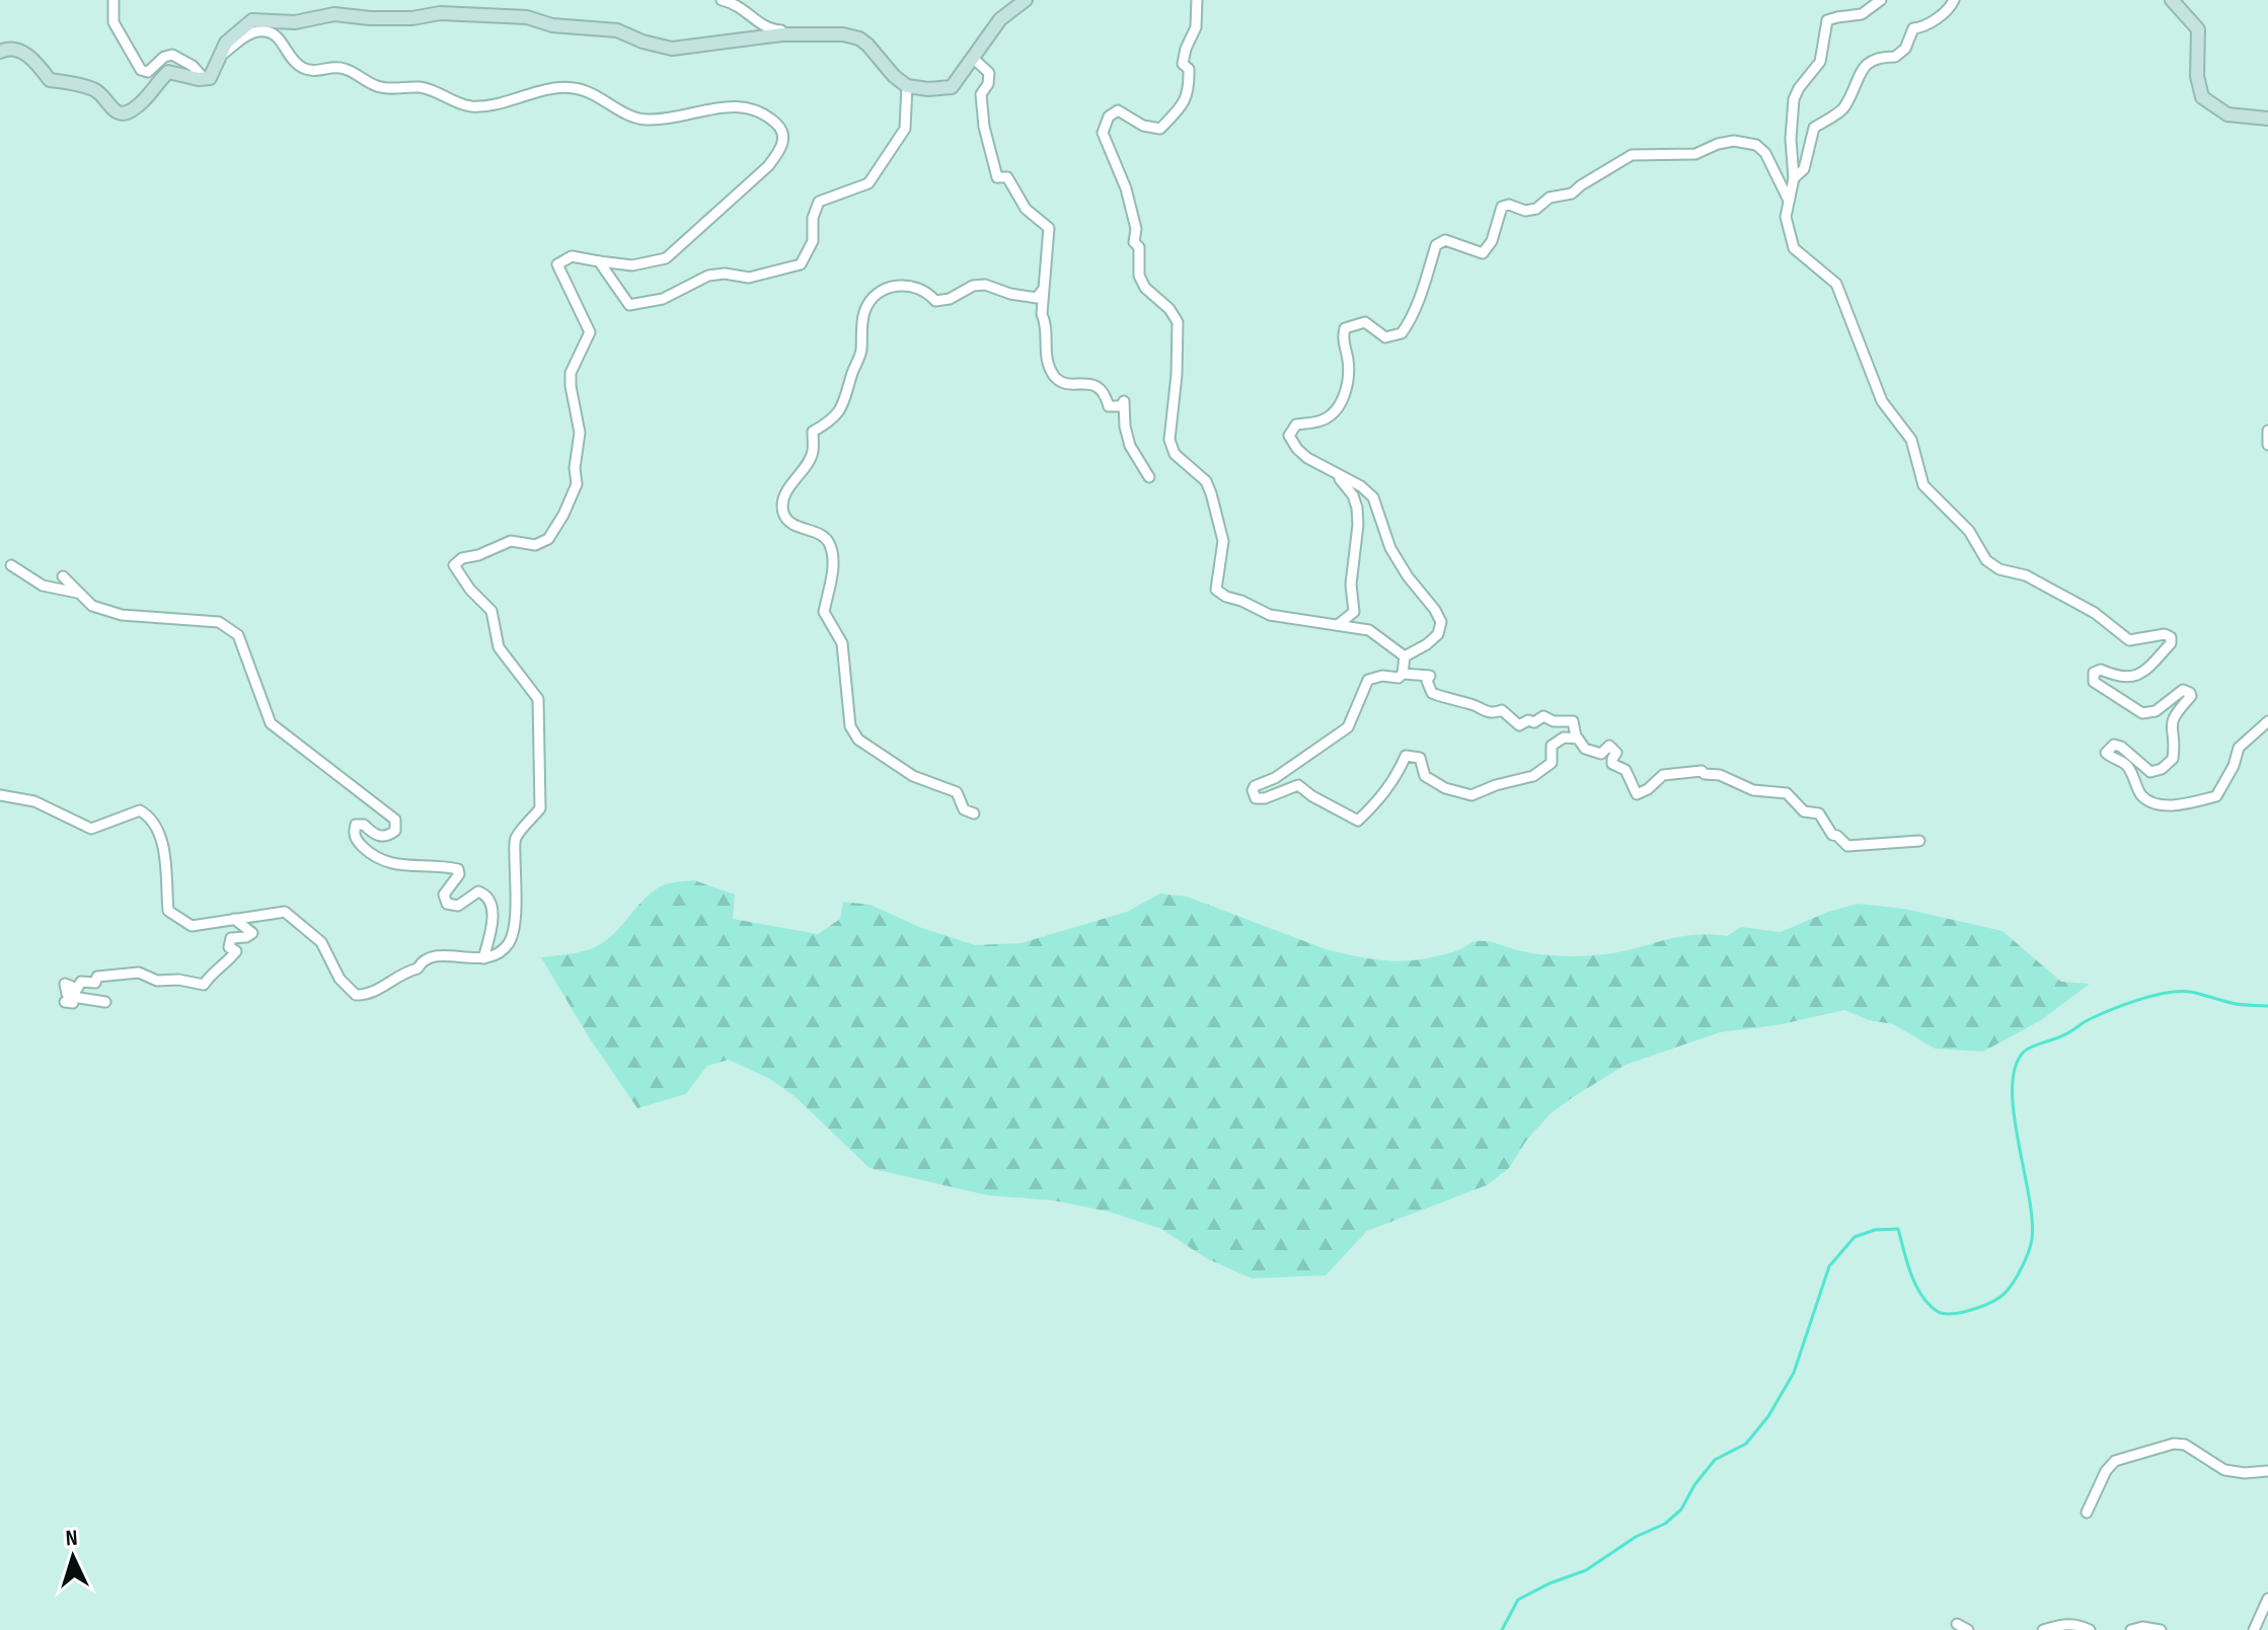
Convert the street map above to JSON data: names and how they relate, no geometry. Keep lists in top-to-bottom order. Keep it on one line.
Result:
{"north":"top"}
